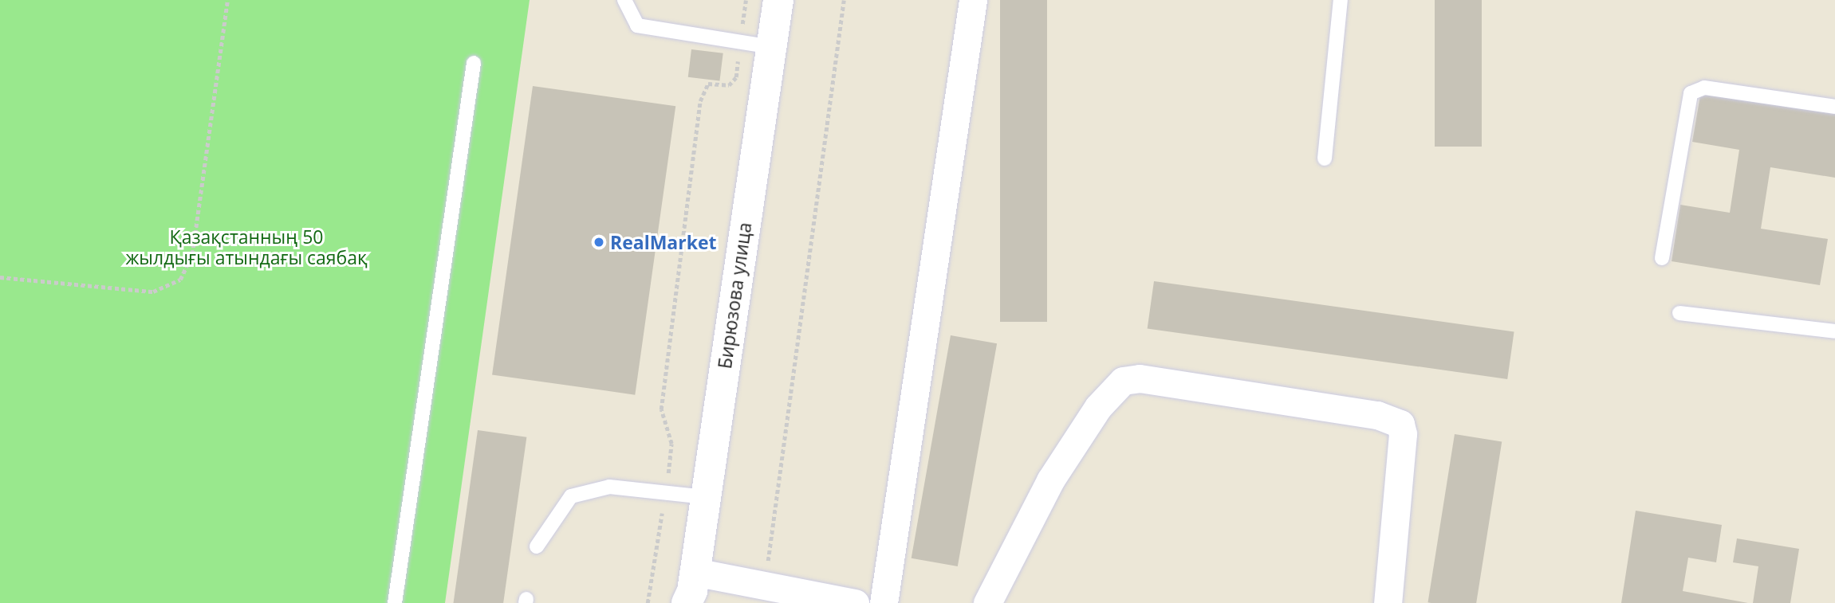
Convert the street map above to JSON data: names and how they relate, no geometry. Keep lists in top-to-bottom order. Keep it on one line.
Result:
{"streets":{"street":["Бирюзова улица"]},"parks":["Қазақстанның 50 жылдығы атындағы саябақ"],"places":["RealMarket"]}
